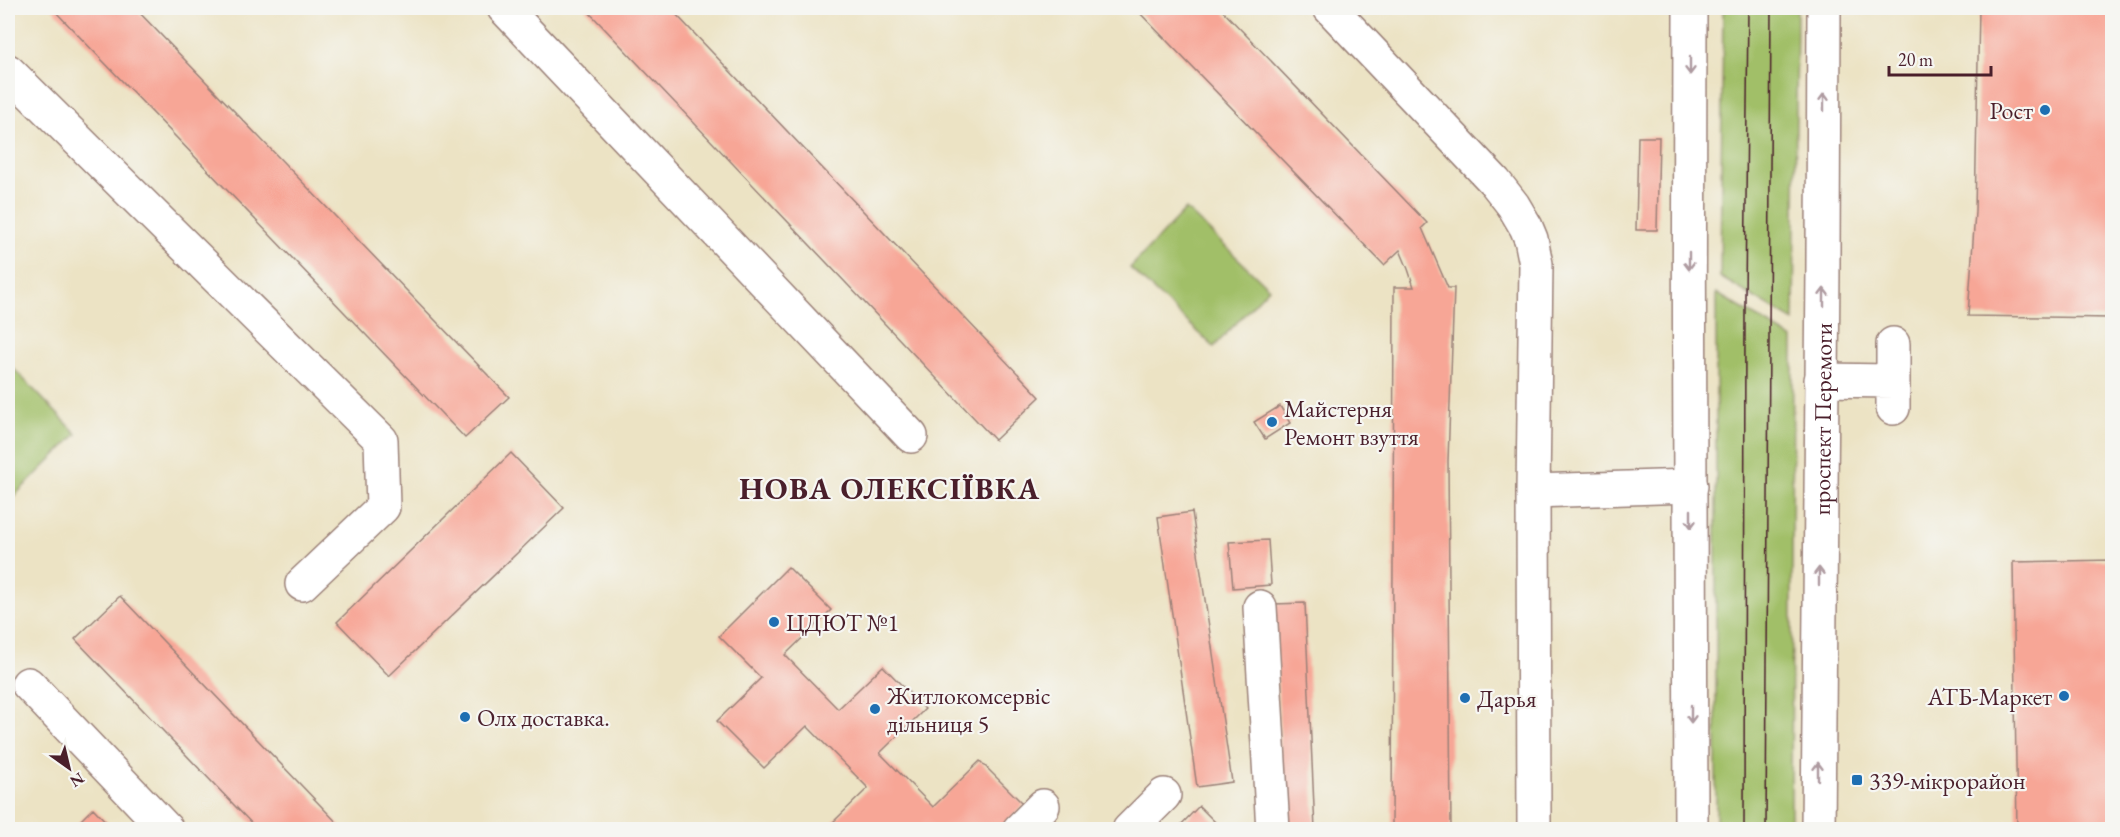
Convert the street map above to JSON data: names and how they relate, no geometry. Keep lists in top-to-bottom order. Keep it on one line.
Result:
{"streets":{"main road":["проспект Перемоги"]},"districts":["НОВА ОЛЕКСІЇВКА"],"places":{"other":["Рост","Майстерня Ремонт взуття","ЦДЮТ №1","АТБ-Маркет","Дарья","Житлокомсервіс дільниця 5","Олх доставка."],"transit":["339-мiкрорайон"]},"scale_bar":"20 m","north":"bottom right"}
